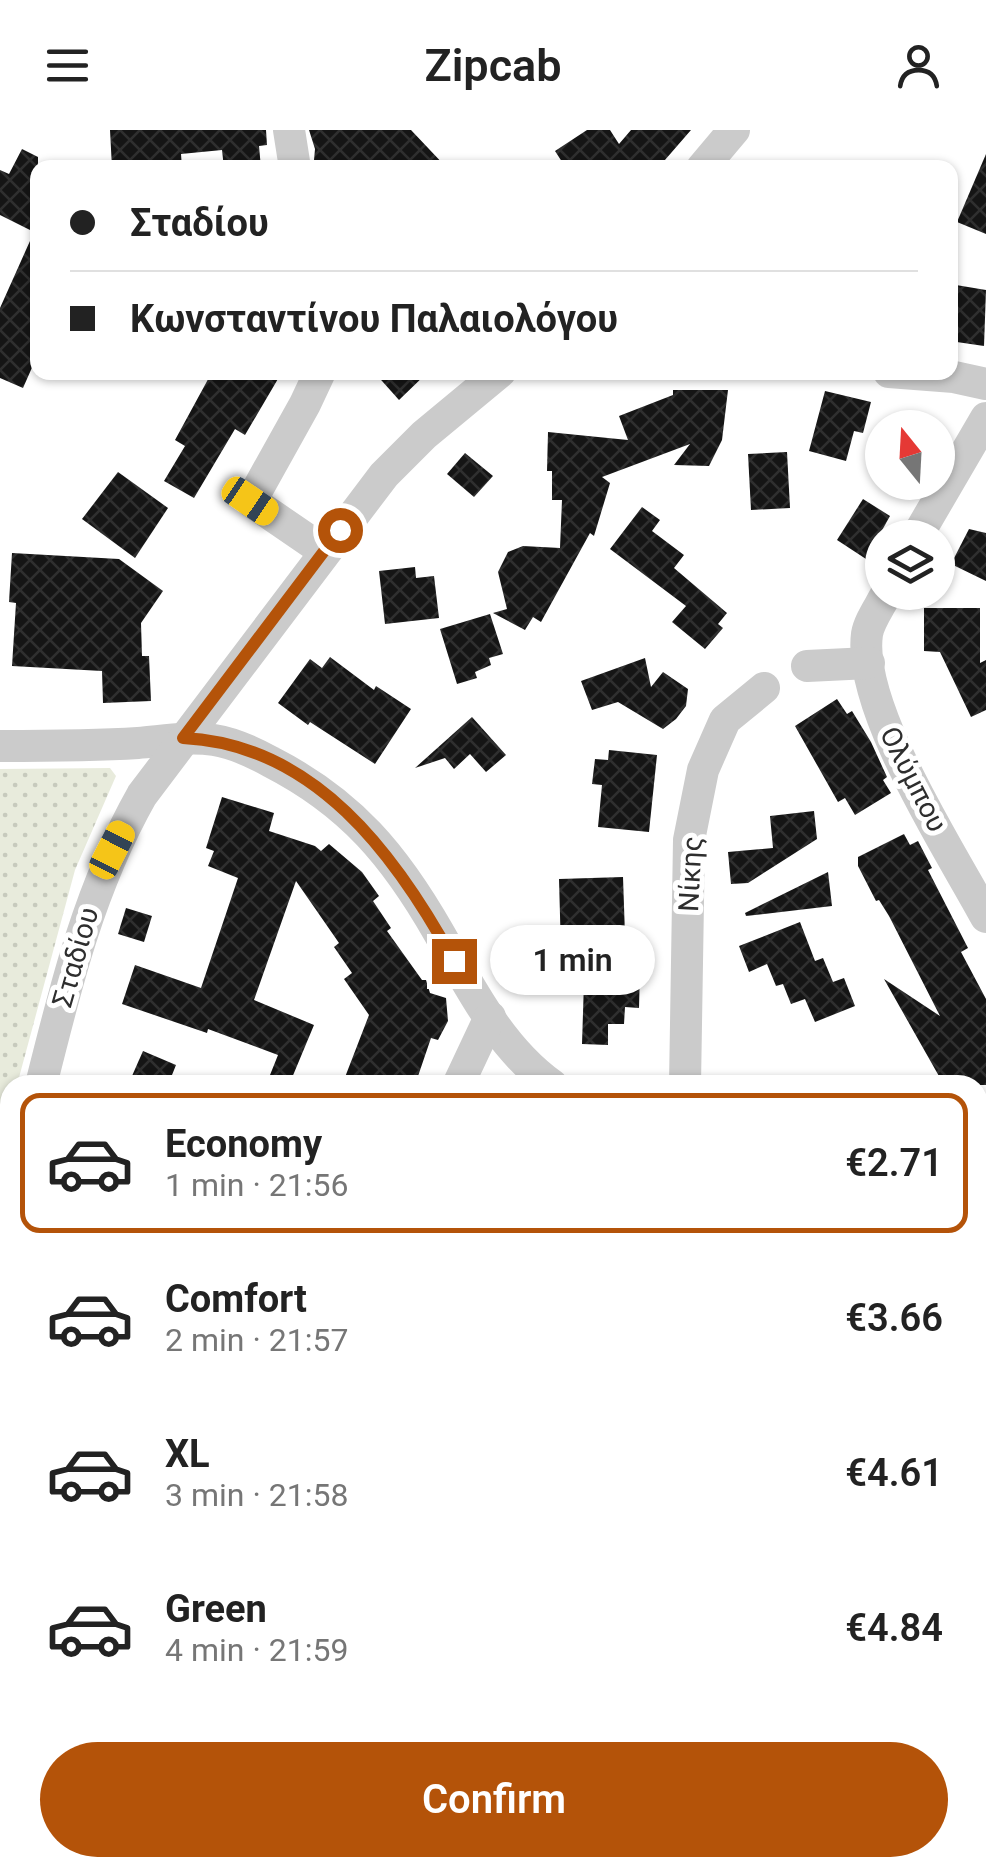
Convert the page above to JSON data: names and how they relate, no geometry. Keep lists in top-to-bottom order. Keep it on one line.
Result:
{"streets":{"street":["Ολύμπου","Νίκης","Σταδίου"]},"north":"top","page":{"header":"Zipcab","banner":["Σταδίου","Κωνσταντίνου Παλαιολόγου"],"bubble":"1 min","list":[{"name":"Economy","note":"1 min · 21:56","value":"€2.71"},{"name":"Comfort","note":"2 min · 21:57","value":"€3.66"},{"name":"XL","note":"3 min · 21:58","value":"€4.61"},{"name":"Green","note":"4 min · 21:59","value":"€4.84"}],"buttons":"Confirm"}}
